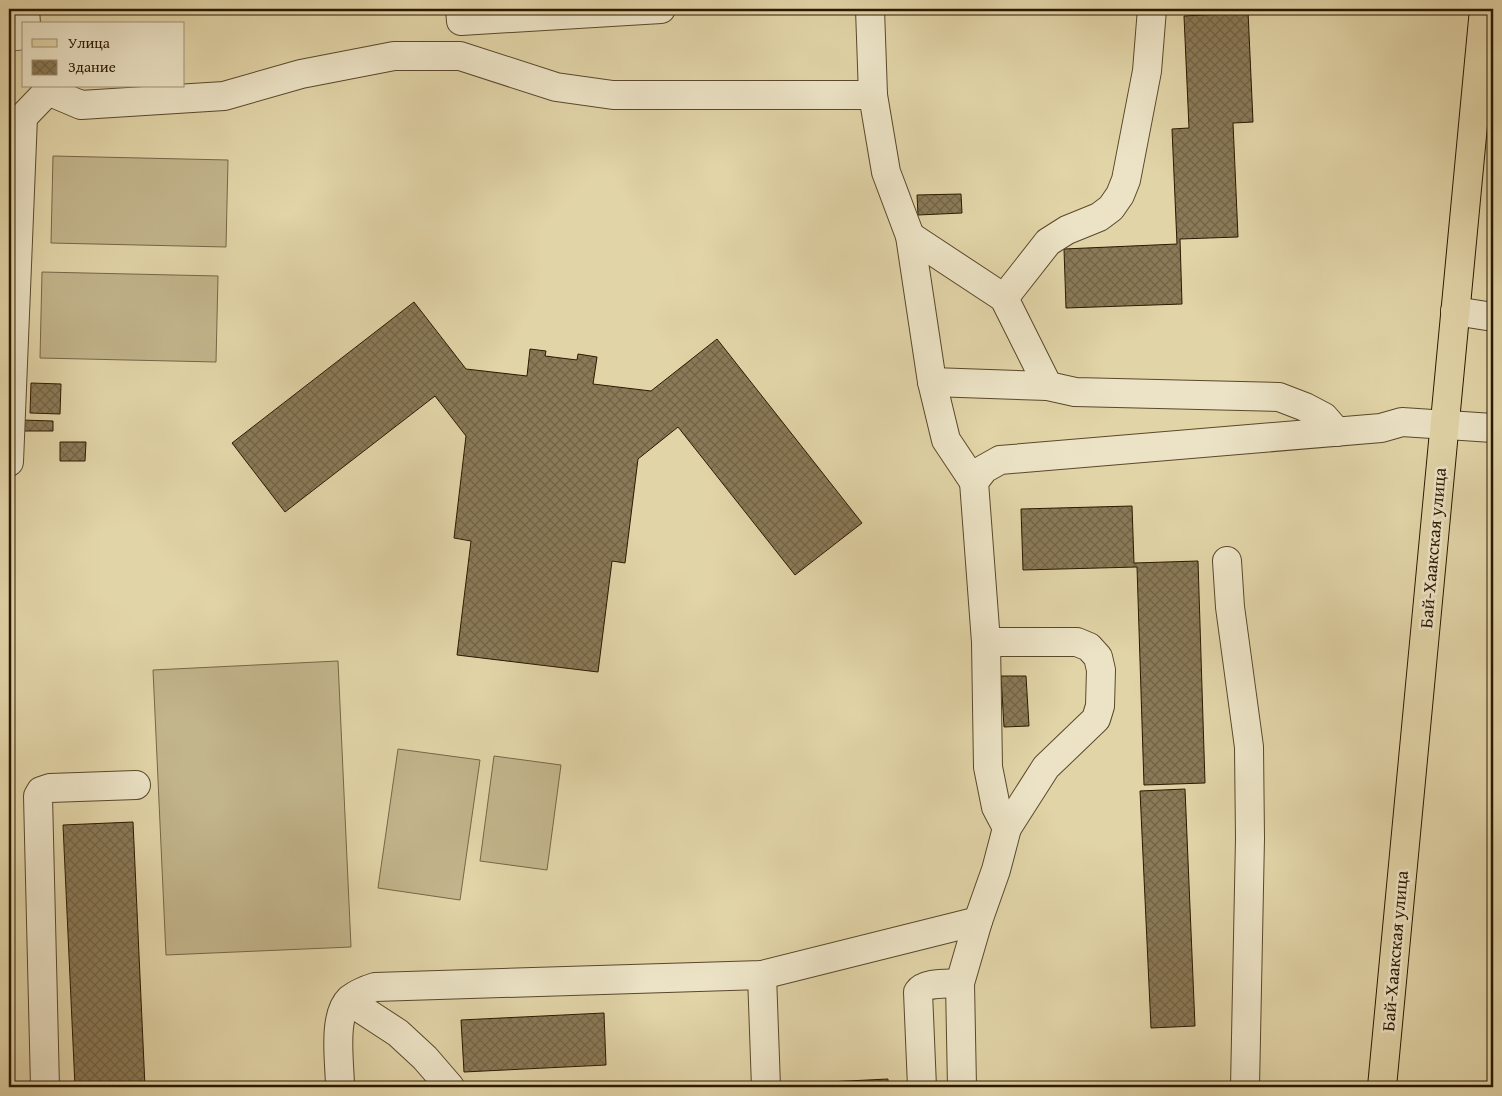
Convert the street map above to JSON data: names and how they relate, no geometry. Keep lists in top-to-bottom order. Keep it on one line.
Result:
{"streets":{"main road":["Бай-Хаакская улица"]},"legend":["Улица","Здание"]}
